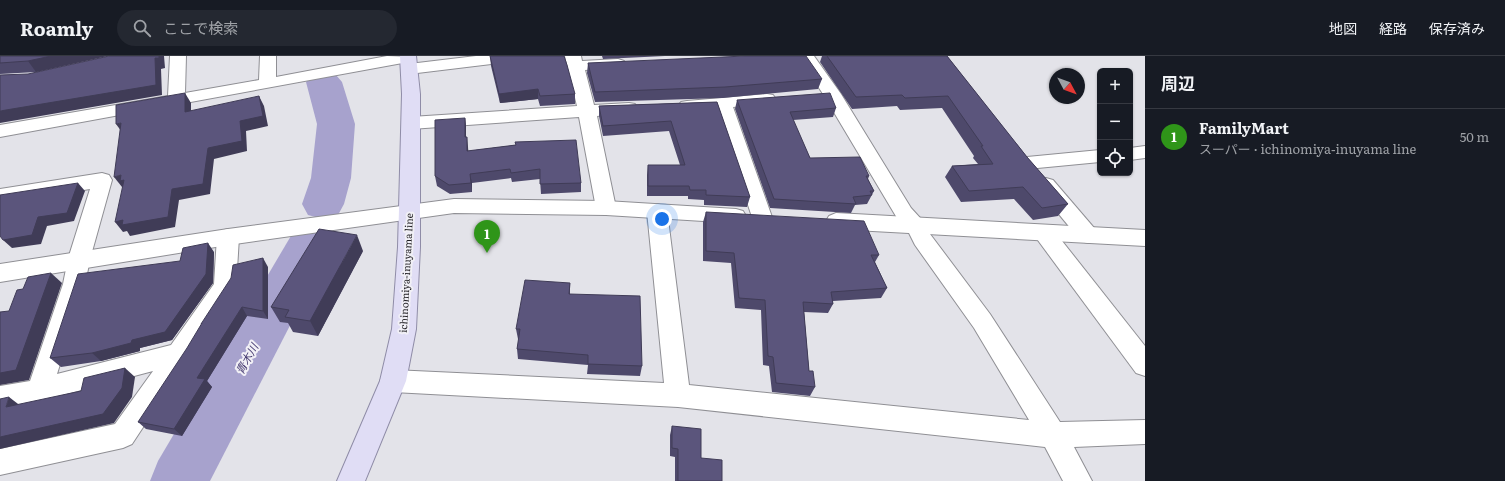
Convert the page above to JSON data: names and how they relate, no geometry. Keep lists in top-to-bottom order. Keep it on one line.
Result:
{"streets":{"main road":["ichinomiya-inuyama line"]},"water":["青木川"],"north":"bottom right","page":{"header":"Roamly","search":"ここで検索","nav":["地図","経路","保存済み"],"heading":"周辺","map_buttons":["+","−"],"list":[{"mark":"1","name":"FamilyMart","note":"スーパー · ichinomiya-inuyama line","value":"50 m"}],"pins":"1"}}
